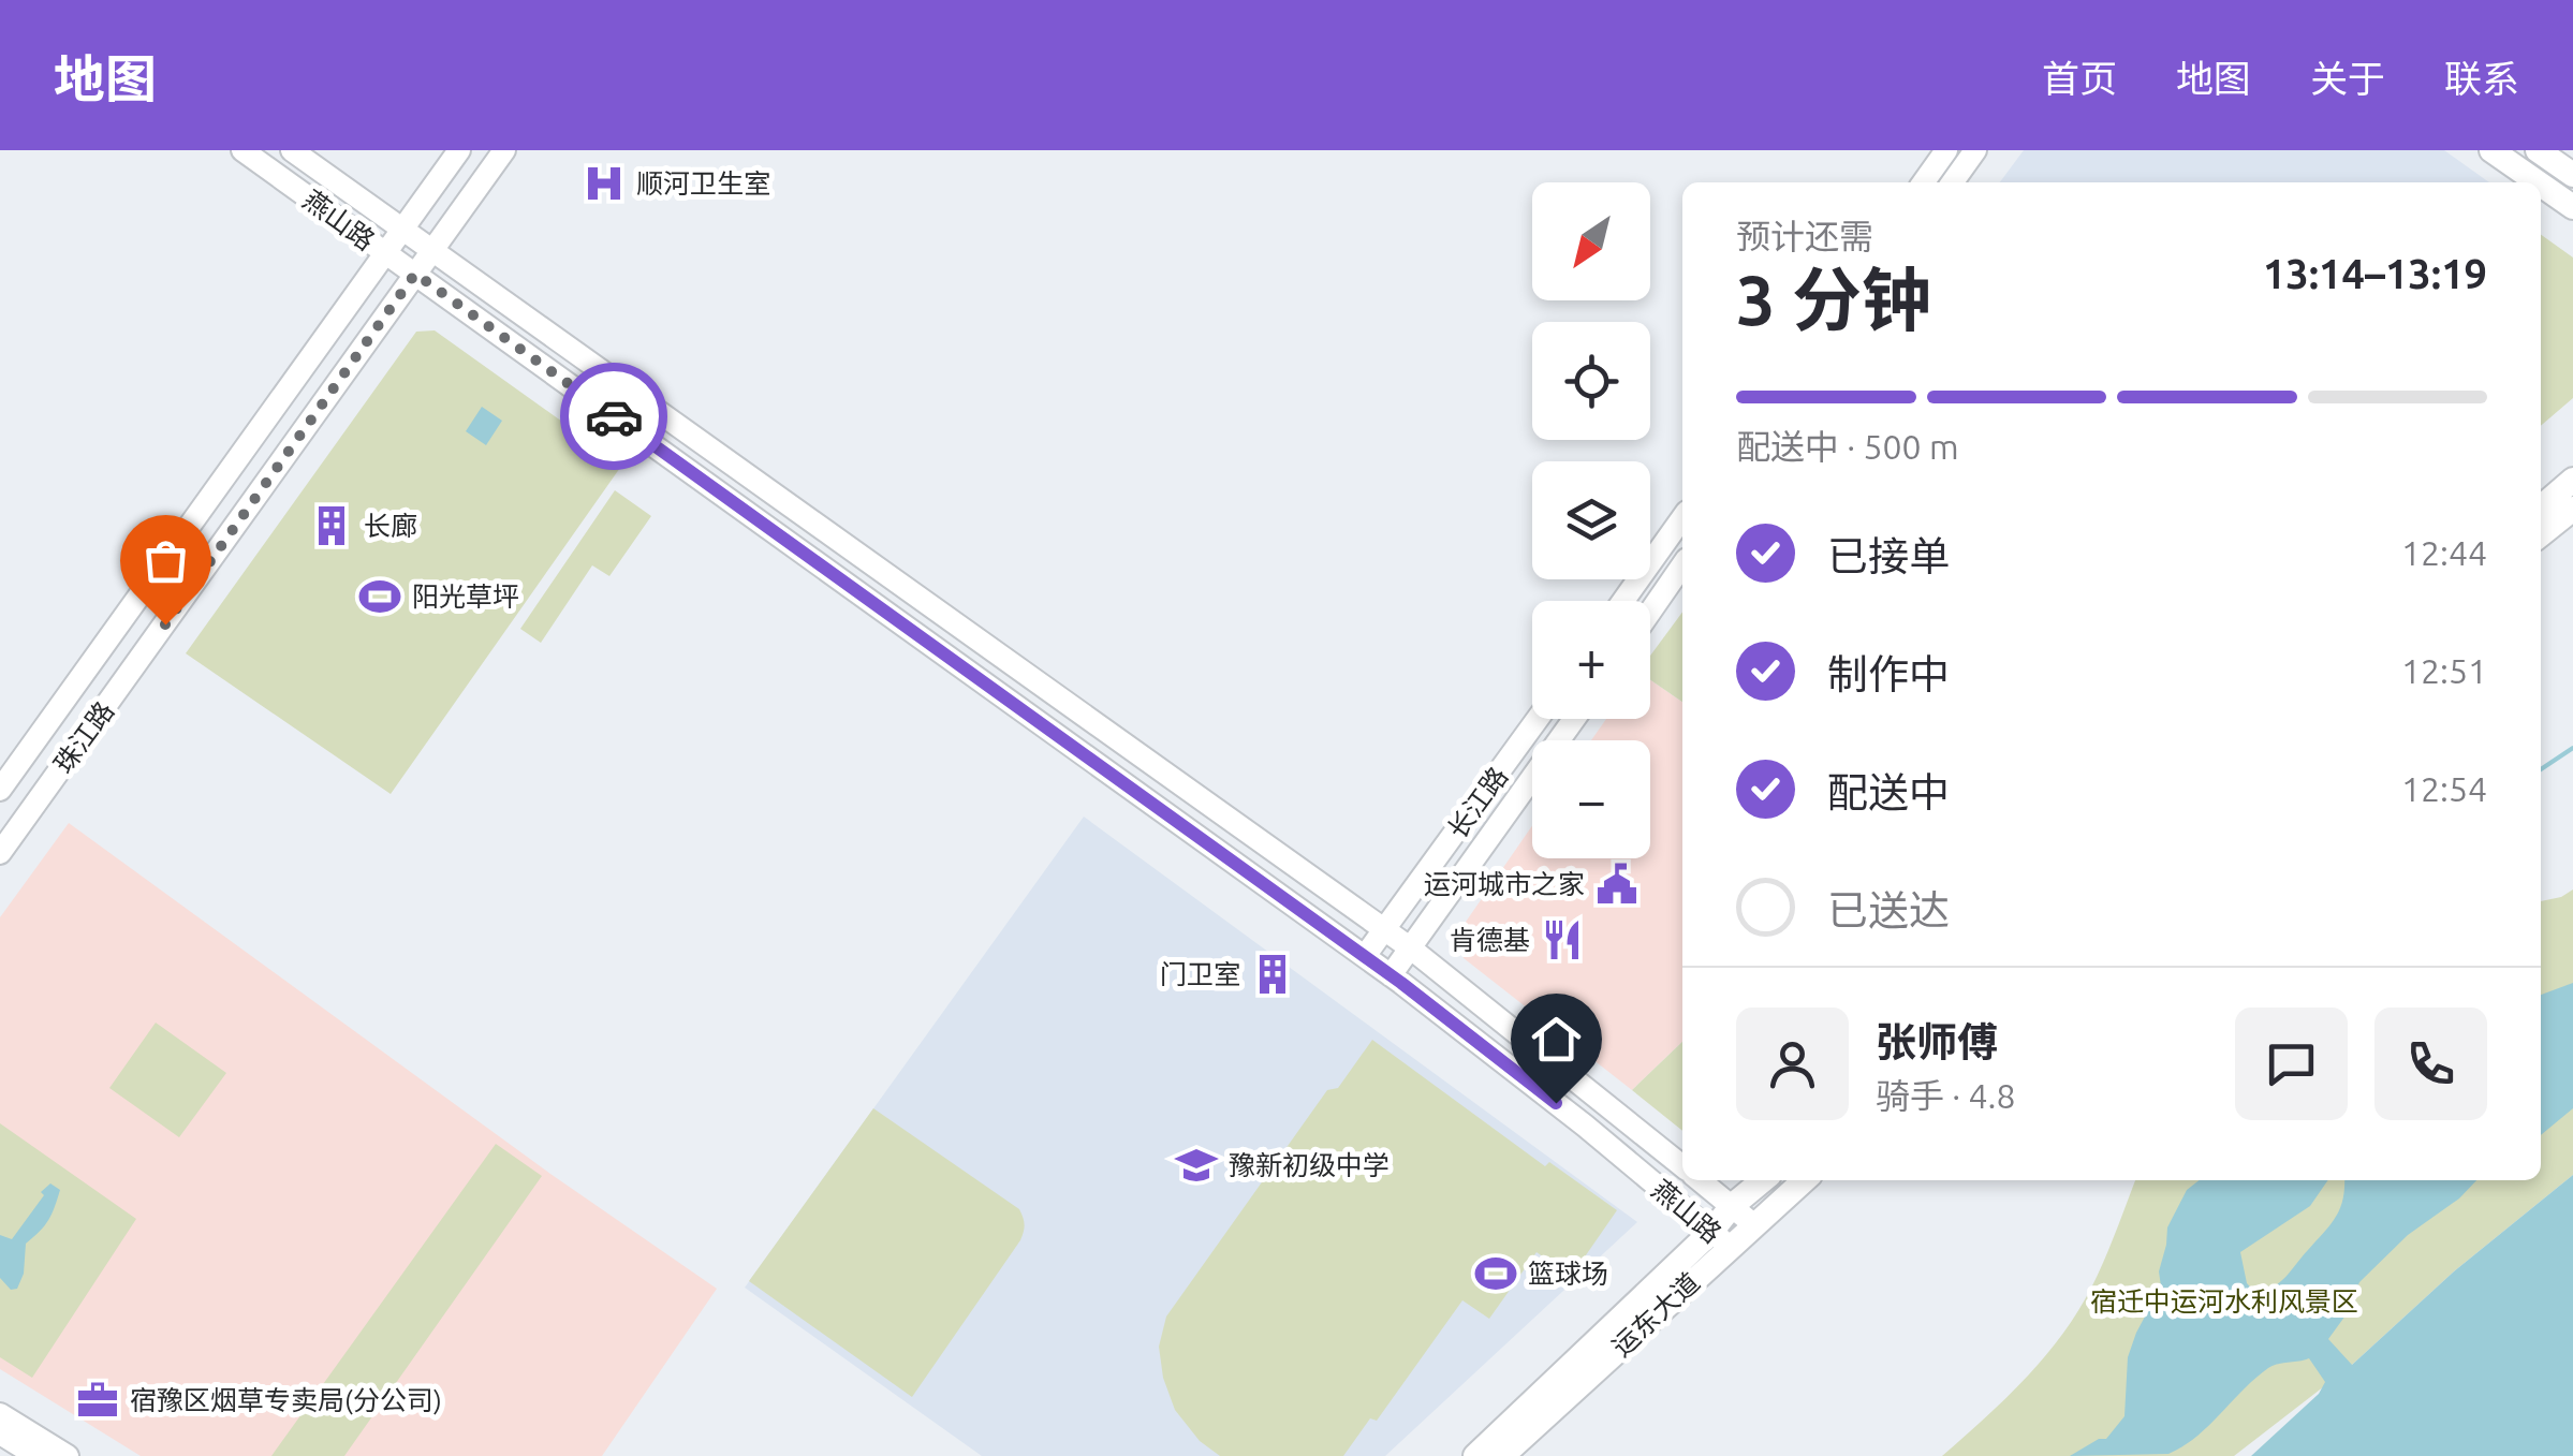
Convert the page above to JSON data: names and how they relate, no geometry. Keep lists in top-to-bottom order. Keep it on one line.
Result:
{"streets":{"main road":["运东大道"],"street":["燕山路","珠江路","长江路"]},"crossings":[["燕山路","珠江路"],["燕山路","长江路"],["燕山路","运东大道"]],"parks":["宿迁中运河水利风景区"],"places":{"hospital":["顺河卫生室"],"building":["长廊","门卫室"],"sports":["阳光草坪","篮球场"],"public building":["运河城市之家"],"restaurant":["肯德基"],"school or university":["豫新初级中学"],"office":["宿豫区烟草专卖局(分公司)"]},"north":"bottom left","page":{"header":"地图","nav":["首页","地图","关于","联系"],"map_buttons":["+","−"],"heading":["3 分钟","预计还需","13:14–13:19"],"panel":["张师傅","骑手 · 4.8"],"bar":"配送中 · 500 m","list":[["已接单","12:44"],["制作中","12:51"],["配送中","12:54"],"已送达"]}}
